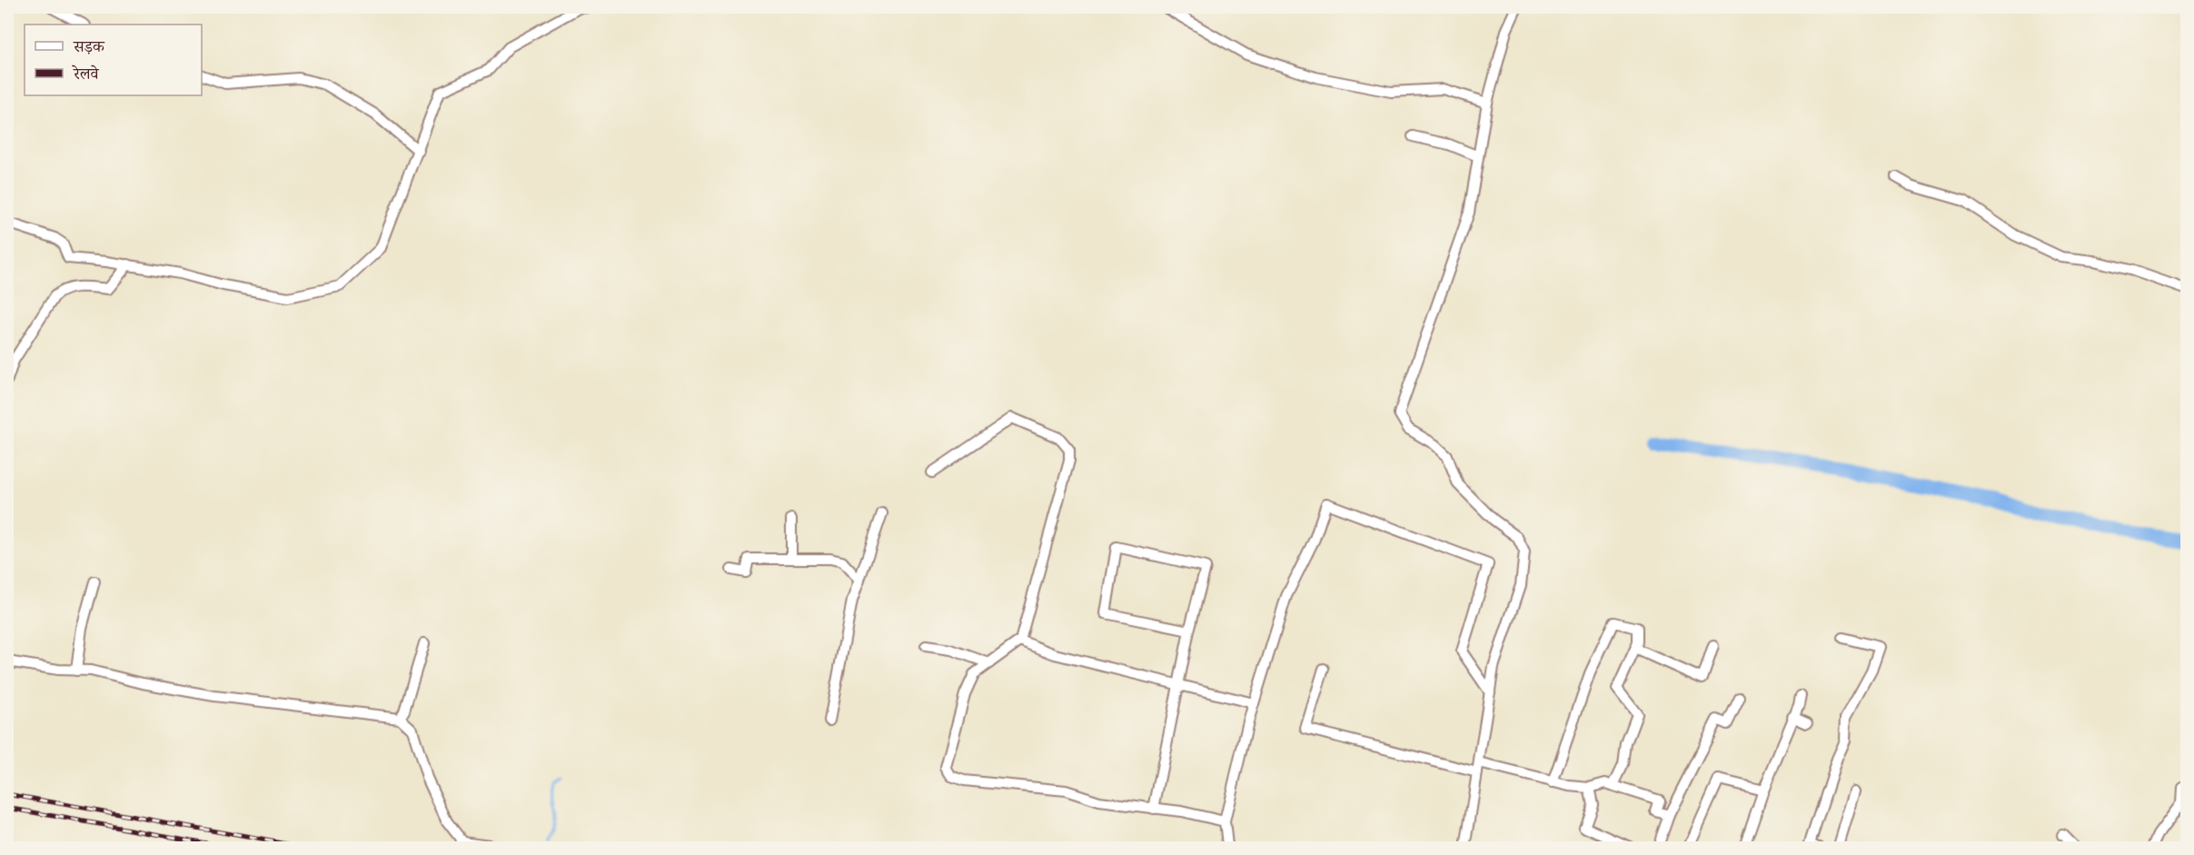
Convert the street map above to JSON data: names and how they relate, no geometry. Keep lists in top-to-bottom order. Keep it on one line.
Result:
{"legend":["सड़क","रेलवे"]}
